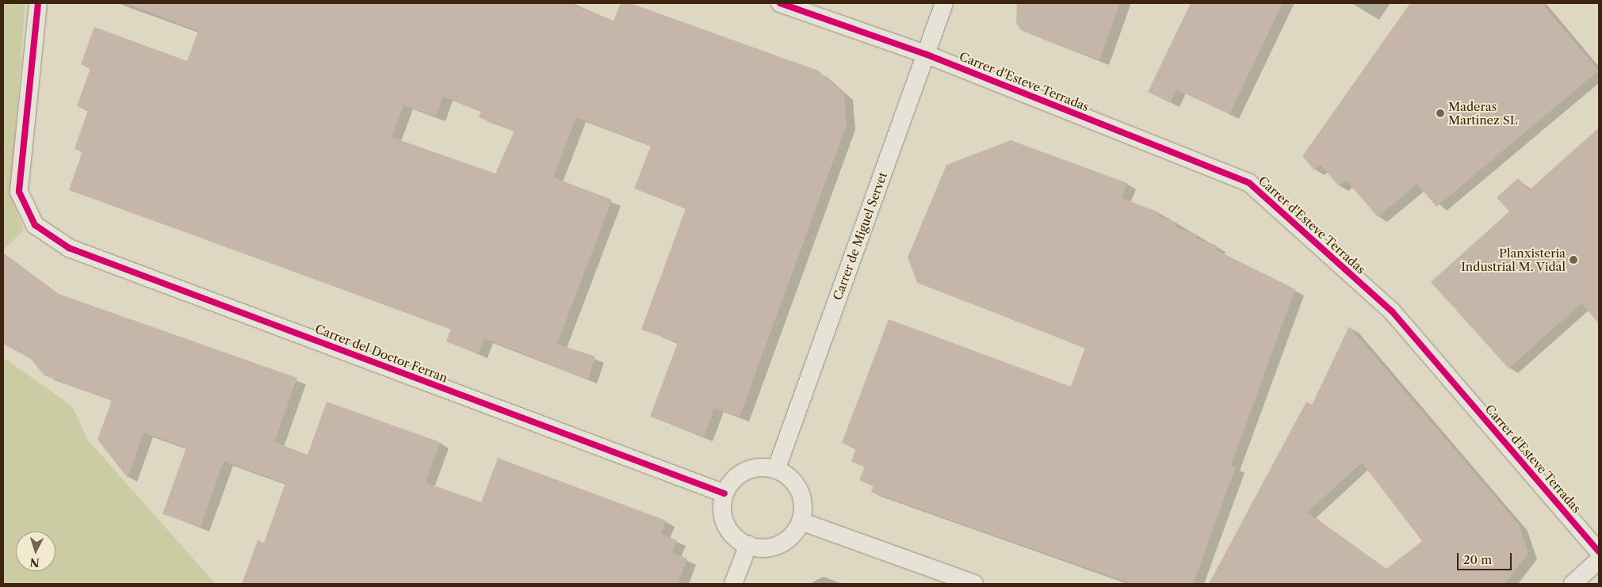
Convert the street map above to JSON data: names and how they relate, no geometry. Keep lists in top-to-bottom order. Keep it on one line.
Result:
{"streets":{"street":["Carrer d'Esteve Terradas","Carrer de Miguel Servet","Carrer del Doctor Ferran"]},"crossings":[["Carrer d'Esteve Terradas","Carrer de Miguel Servet"],["Carrer de Miguel Servet","Carrer del Doctor Ferran"]],"places":["Maderas Martínez SL","Planxisteria Industrial M. Vidal"],"scale_bar":"20 m","north":"bottom"}
